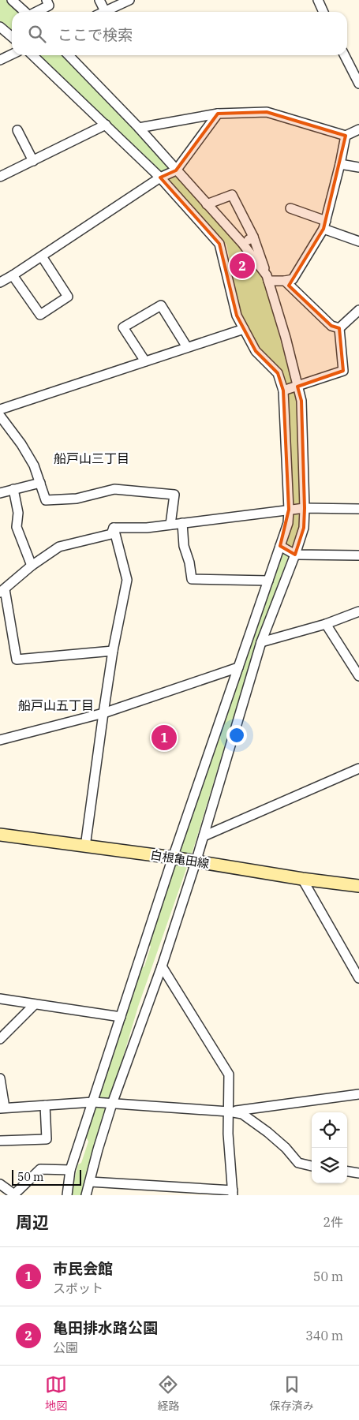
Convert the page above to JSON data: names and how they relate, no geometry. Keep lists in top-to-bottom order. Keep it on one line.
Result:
{"streets":{"main road":["白根亀田線"]},"districts":["船戸山三丁目","船戸山五丁目"],"scale_bar":"50 m","page":{"search":"ここで検索","pins":["2","1"],"scale":"50 m","heading":["周辺","2件"],"list":[{"mark":"1","name":"市民会館","note":"スポット","value":"50 m"},{"mark":"2","name":"亀田排水路公園","note":"公園","value":"340 m"}],"nav":["地図","経路","保存済み"]}}
